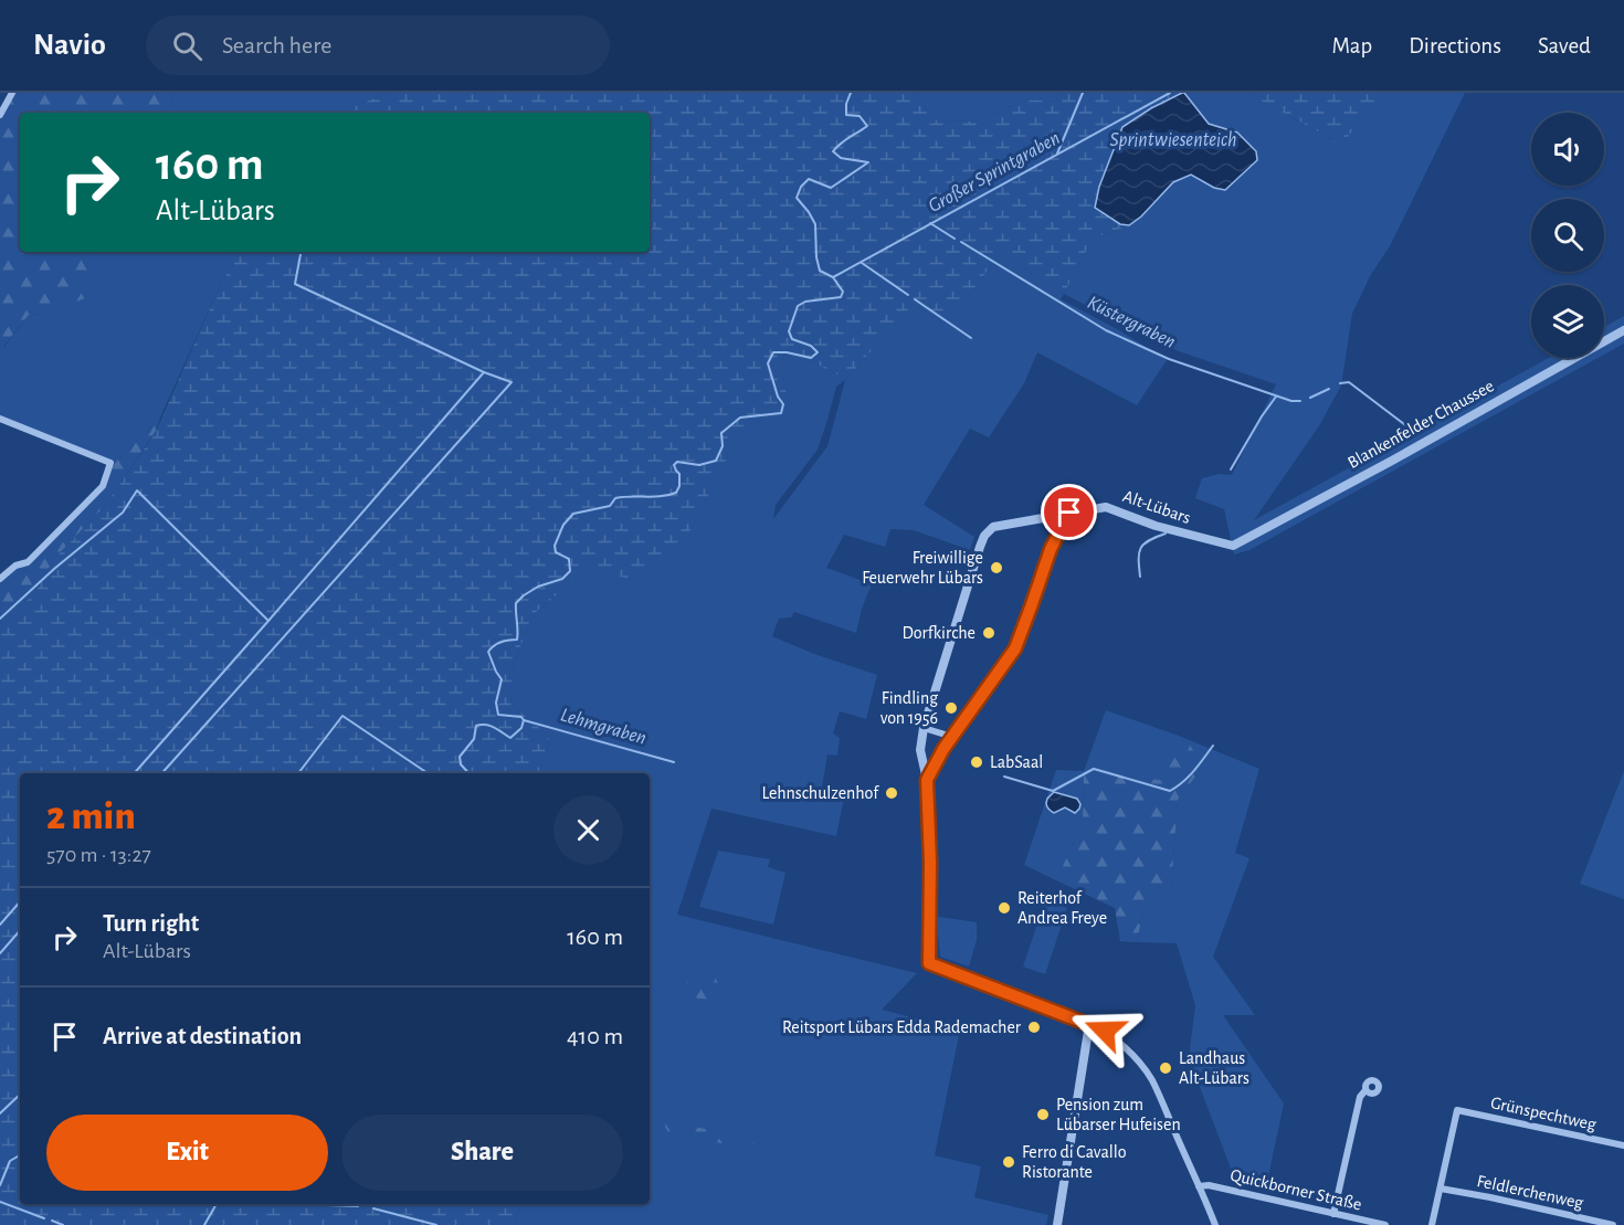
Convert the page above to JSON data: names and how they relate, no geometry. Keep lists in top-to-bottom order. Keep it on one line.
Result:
{"streets":{"street":["Blankenfelder Chaussee","Alt-Lübars","Grünspechtweg","Quickborner Straße","Feldlerchenweg"]},"crossings":[["Blankenfelder Chaussee","Alt-Lübars"],["Alt-Lübars","Quickborner Straße"],["Grünspechtweg","Feldlerchenweg"]],"water":["Sprintwiesenteich","Großer Sprintgraben","Küstergraben","Lehmgraben"],"places":["Freiwillige Feuerwehr Lübars","Dorfkirche","Findling von 1956","LabSaal","Lehnschulzenhof","Reiterhof Andrea Freye","Reitsport Lübars Edda Rademacher","Landhaus Alt-Lübars","Pension zum Lübarser Hufeisen","Ferro di Cavallo Ristorante"],"page":{"header":"Navio","search":"Search here","nav":["Map","Directions","Saved"],"turn":["160 m","Alt-Lübars"],"heading":["2 min","570 m · 13:27"],"list":[{"name":"Turn right","note":"Alt-Lübars","value":"160 m"},{"name":"Arrive at destination","value":"410 m"}],"buttons":["Exit","Share"]}}
